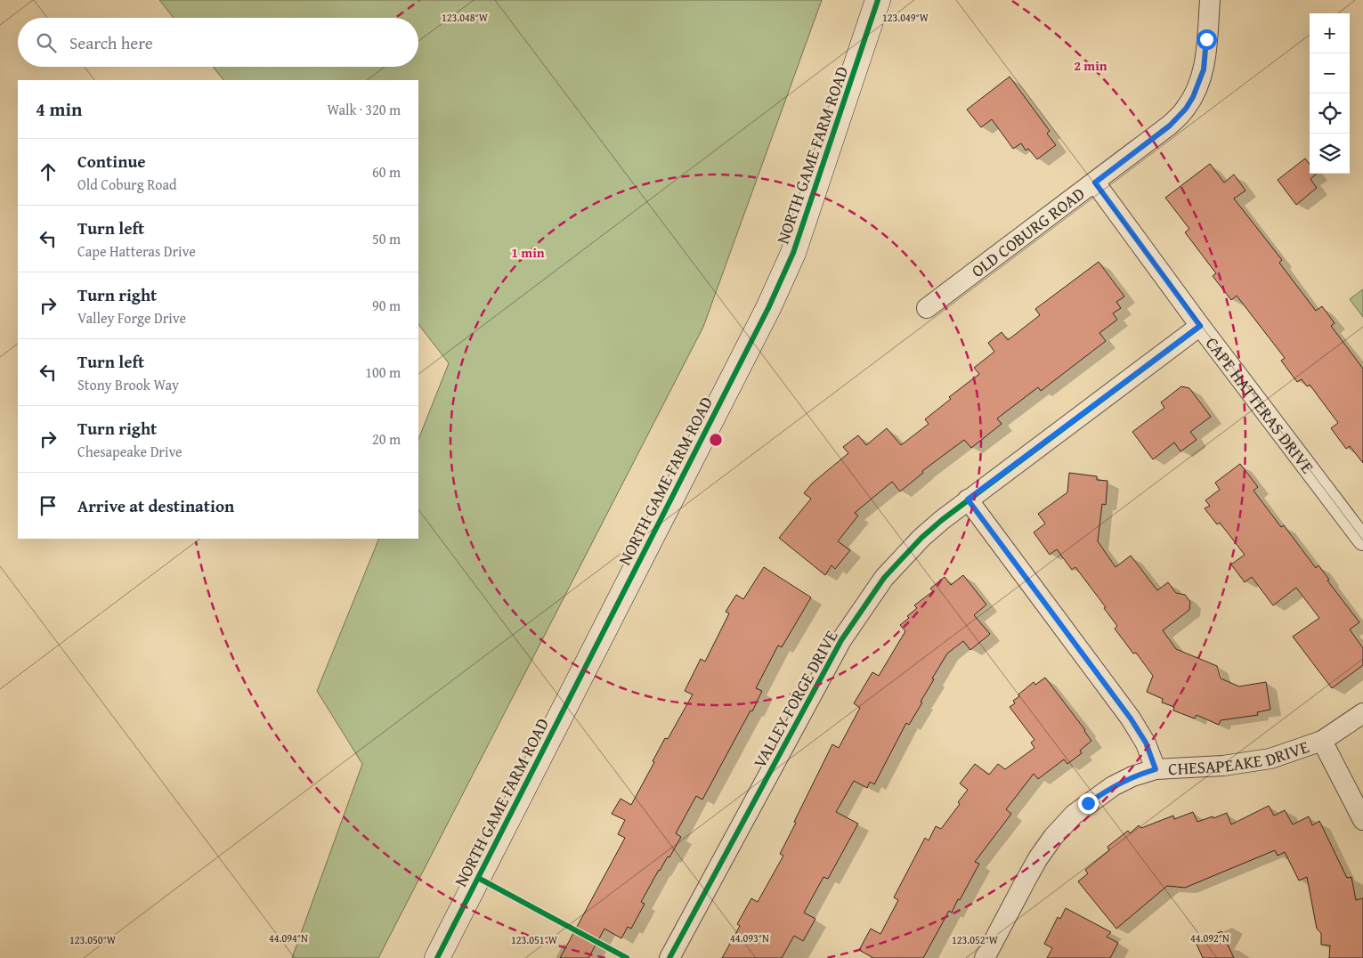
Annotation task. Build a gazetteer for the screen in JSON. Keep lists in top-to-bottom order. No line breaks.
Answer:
{"streets":{"main road":["NORTH GAME FARM ROAD"],"street":["OLD COBURG ROAD","CAPE HATTERAS DRIVE","VALLEY FORGE DRIVE","CHESAPEAKE DRIVE"]},"crossings":[["OLD COBURG ROAD","CAPE HATTERAS DRIVE"],["CAPE HATTERAS DRIVE","VALLEY FORGE DRIVE"]],"page":{"map_buttons":["+","−"],"search":"Search here","heading":["4 min","Walk · 320 m"],"list":[["Continue","Old Coburg Road","60 m"],["Turn left","Cape Hatteras Drive","50 m"],["Turn right","Valley Forge Drive","90 m"],["Turn left","Stony Brook Way","100 m"],["Turn right","Chesapeake Drive","20 m"],"Arrive at destination"]},"coordinates":["123.048°W","123.049°W","44.094°N","44.093°N","44.092°N","123.050°W","123.051°W","123.052°W"],"rings":["2 min","1 min"]}
